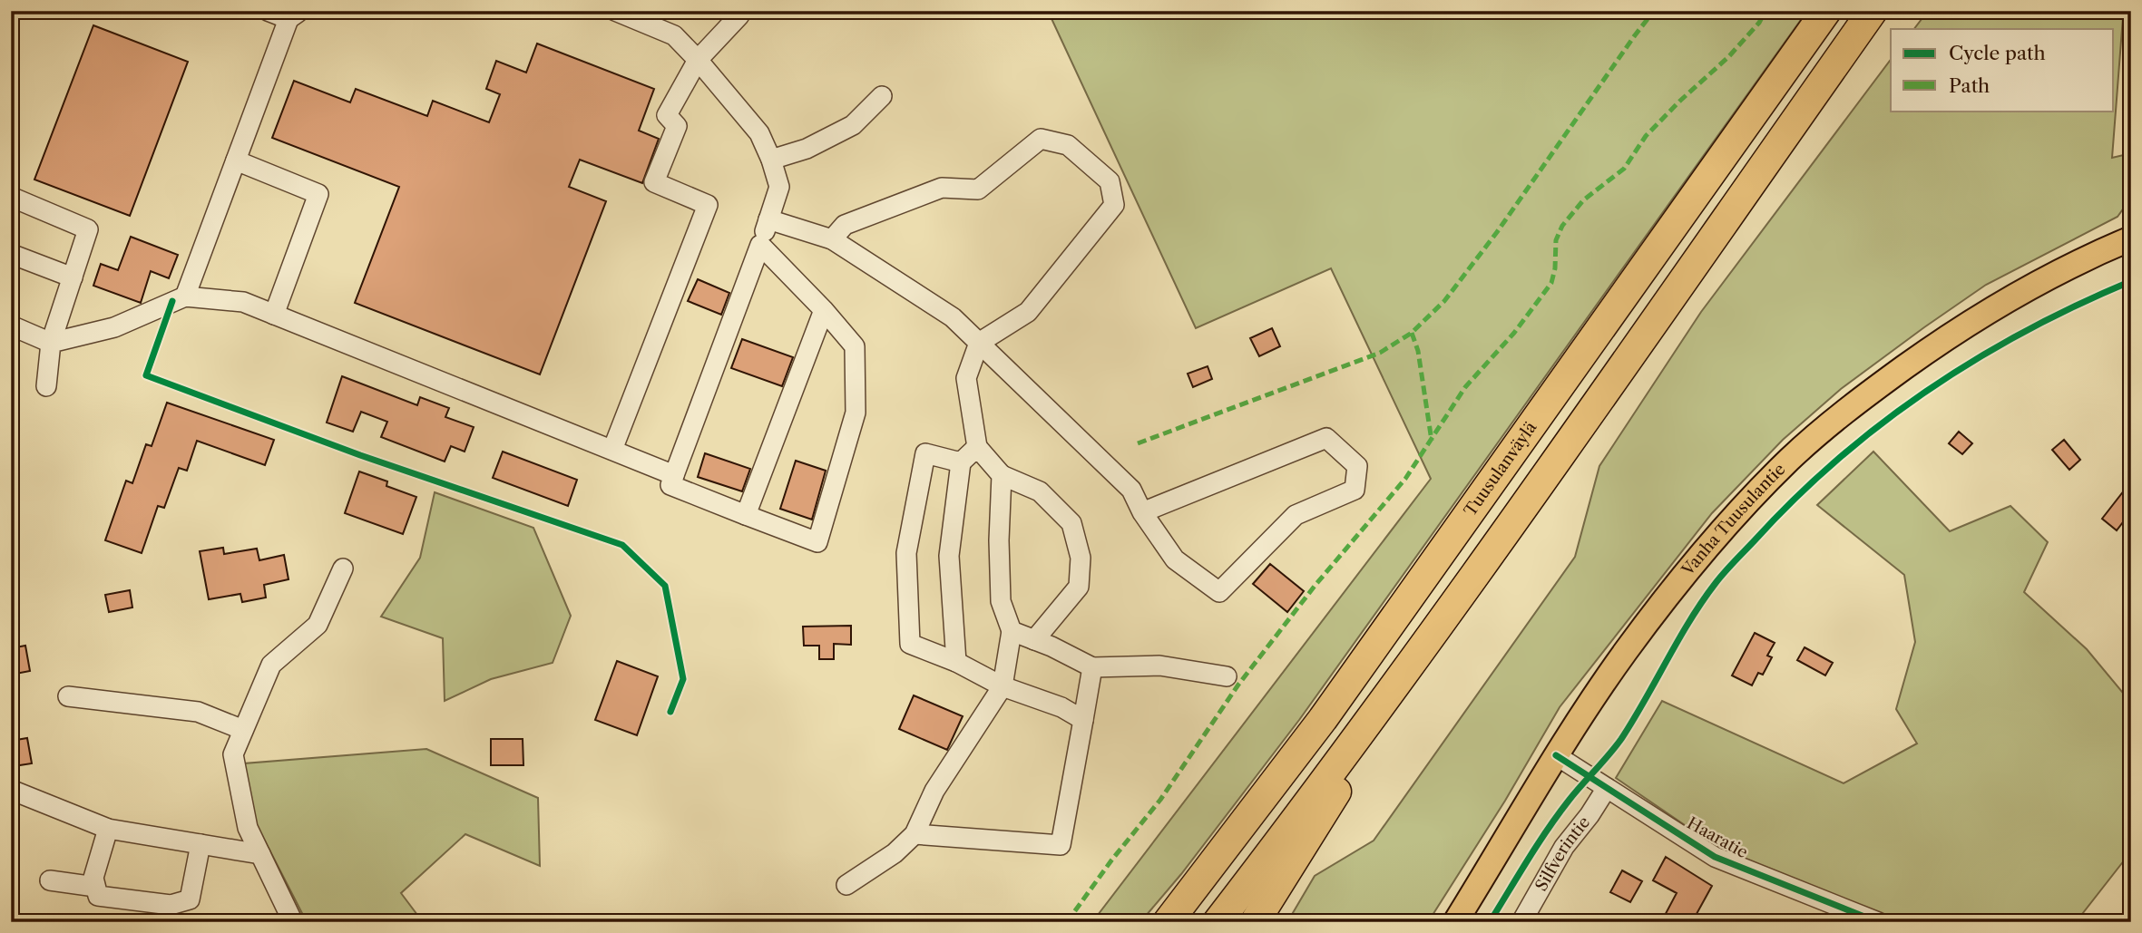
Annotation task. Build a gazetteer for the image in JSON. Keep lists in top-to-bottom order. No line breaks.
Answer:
{"streets":{"highway":["Tuusulanväylä"],"main road":["Vanha Tuusulantie"],"street":["Haaratie","Silfverintie"]},"crossings":[["Vanha Tuusulantie","Haaratie"],["Haaratie","Silfverintie"]],"legend":["Cycle path","Path"]}
